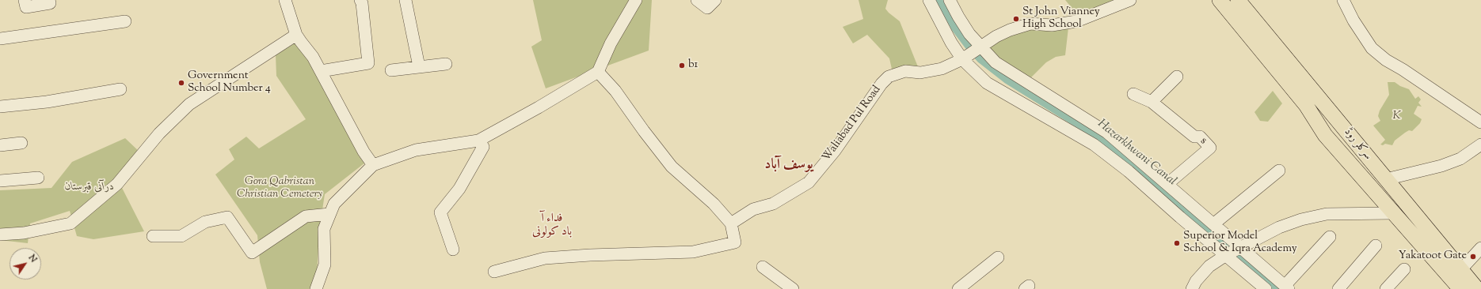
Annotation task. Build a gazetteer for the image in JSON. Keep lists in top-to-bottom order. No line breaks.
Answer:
{"streets":{"main road":["سرکلر روڈ"],"street":["Waliabad Pul Road","s"]},"districts":["یوسف آباد","فداء آ باد کولونی"],"water":["Hazarkhwani Canal"],"parks":["K","Gora Qabristan Christian Cemetery","درآنی قبرستان"],"places":["St John Vianney High School","b1","Government School Number 4","Superior Model School & Iqra Academy","Yakatoot Gate"],"north":"top right"}
